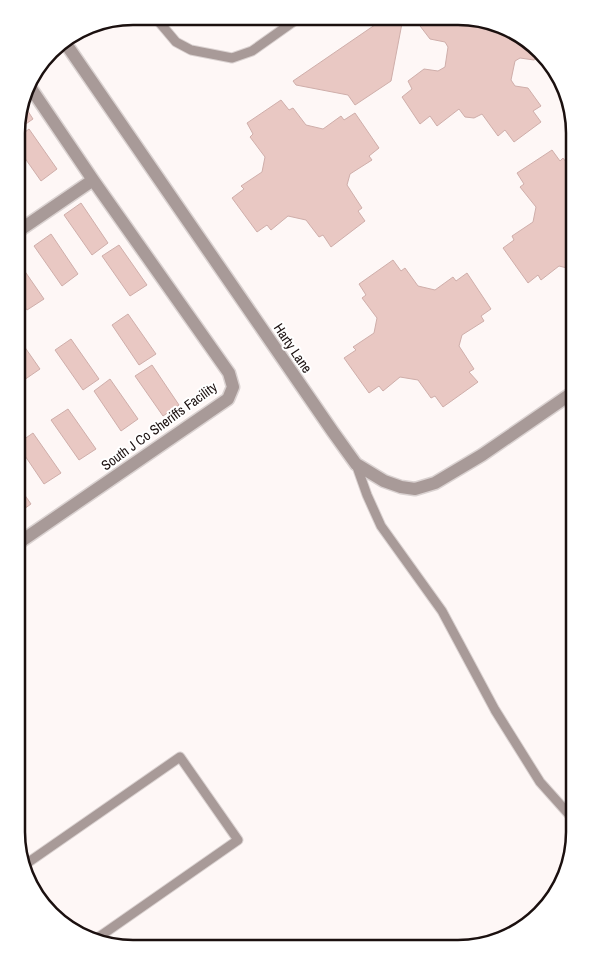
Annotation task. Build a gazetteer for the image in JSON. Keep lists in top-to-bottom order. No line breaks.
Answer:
{"streets":{"street":["Harty Lane","South J Co Sheriffs Facility"]}}
